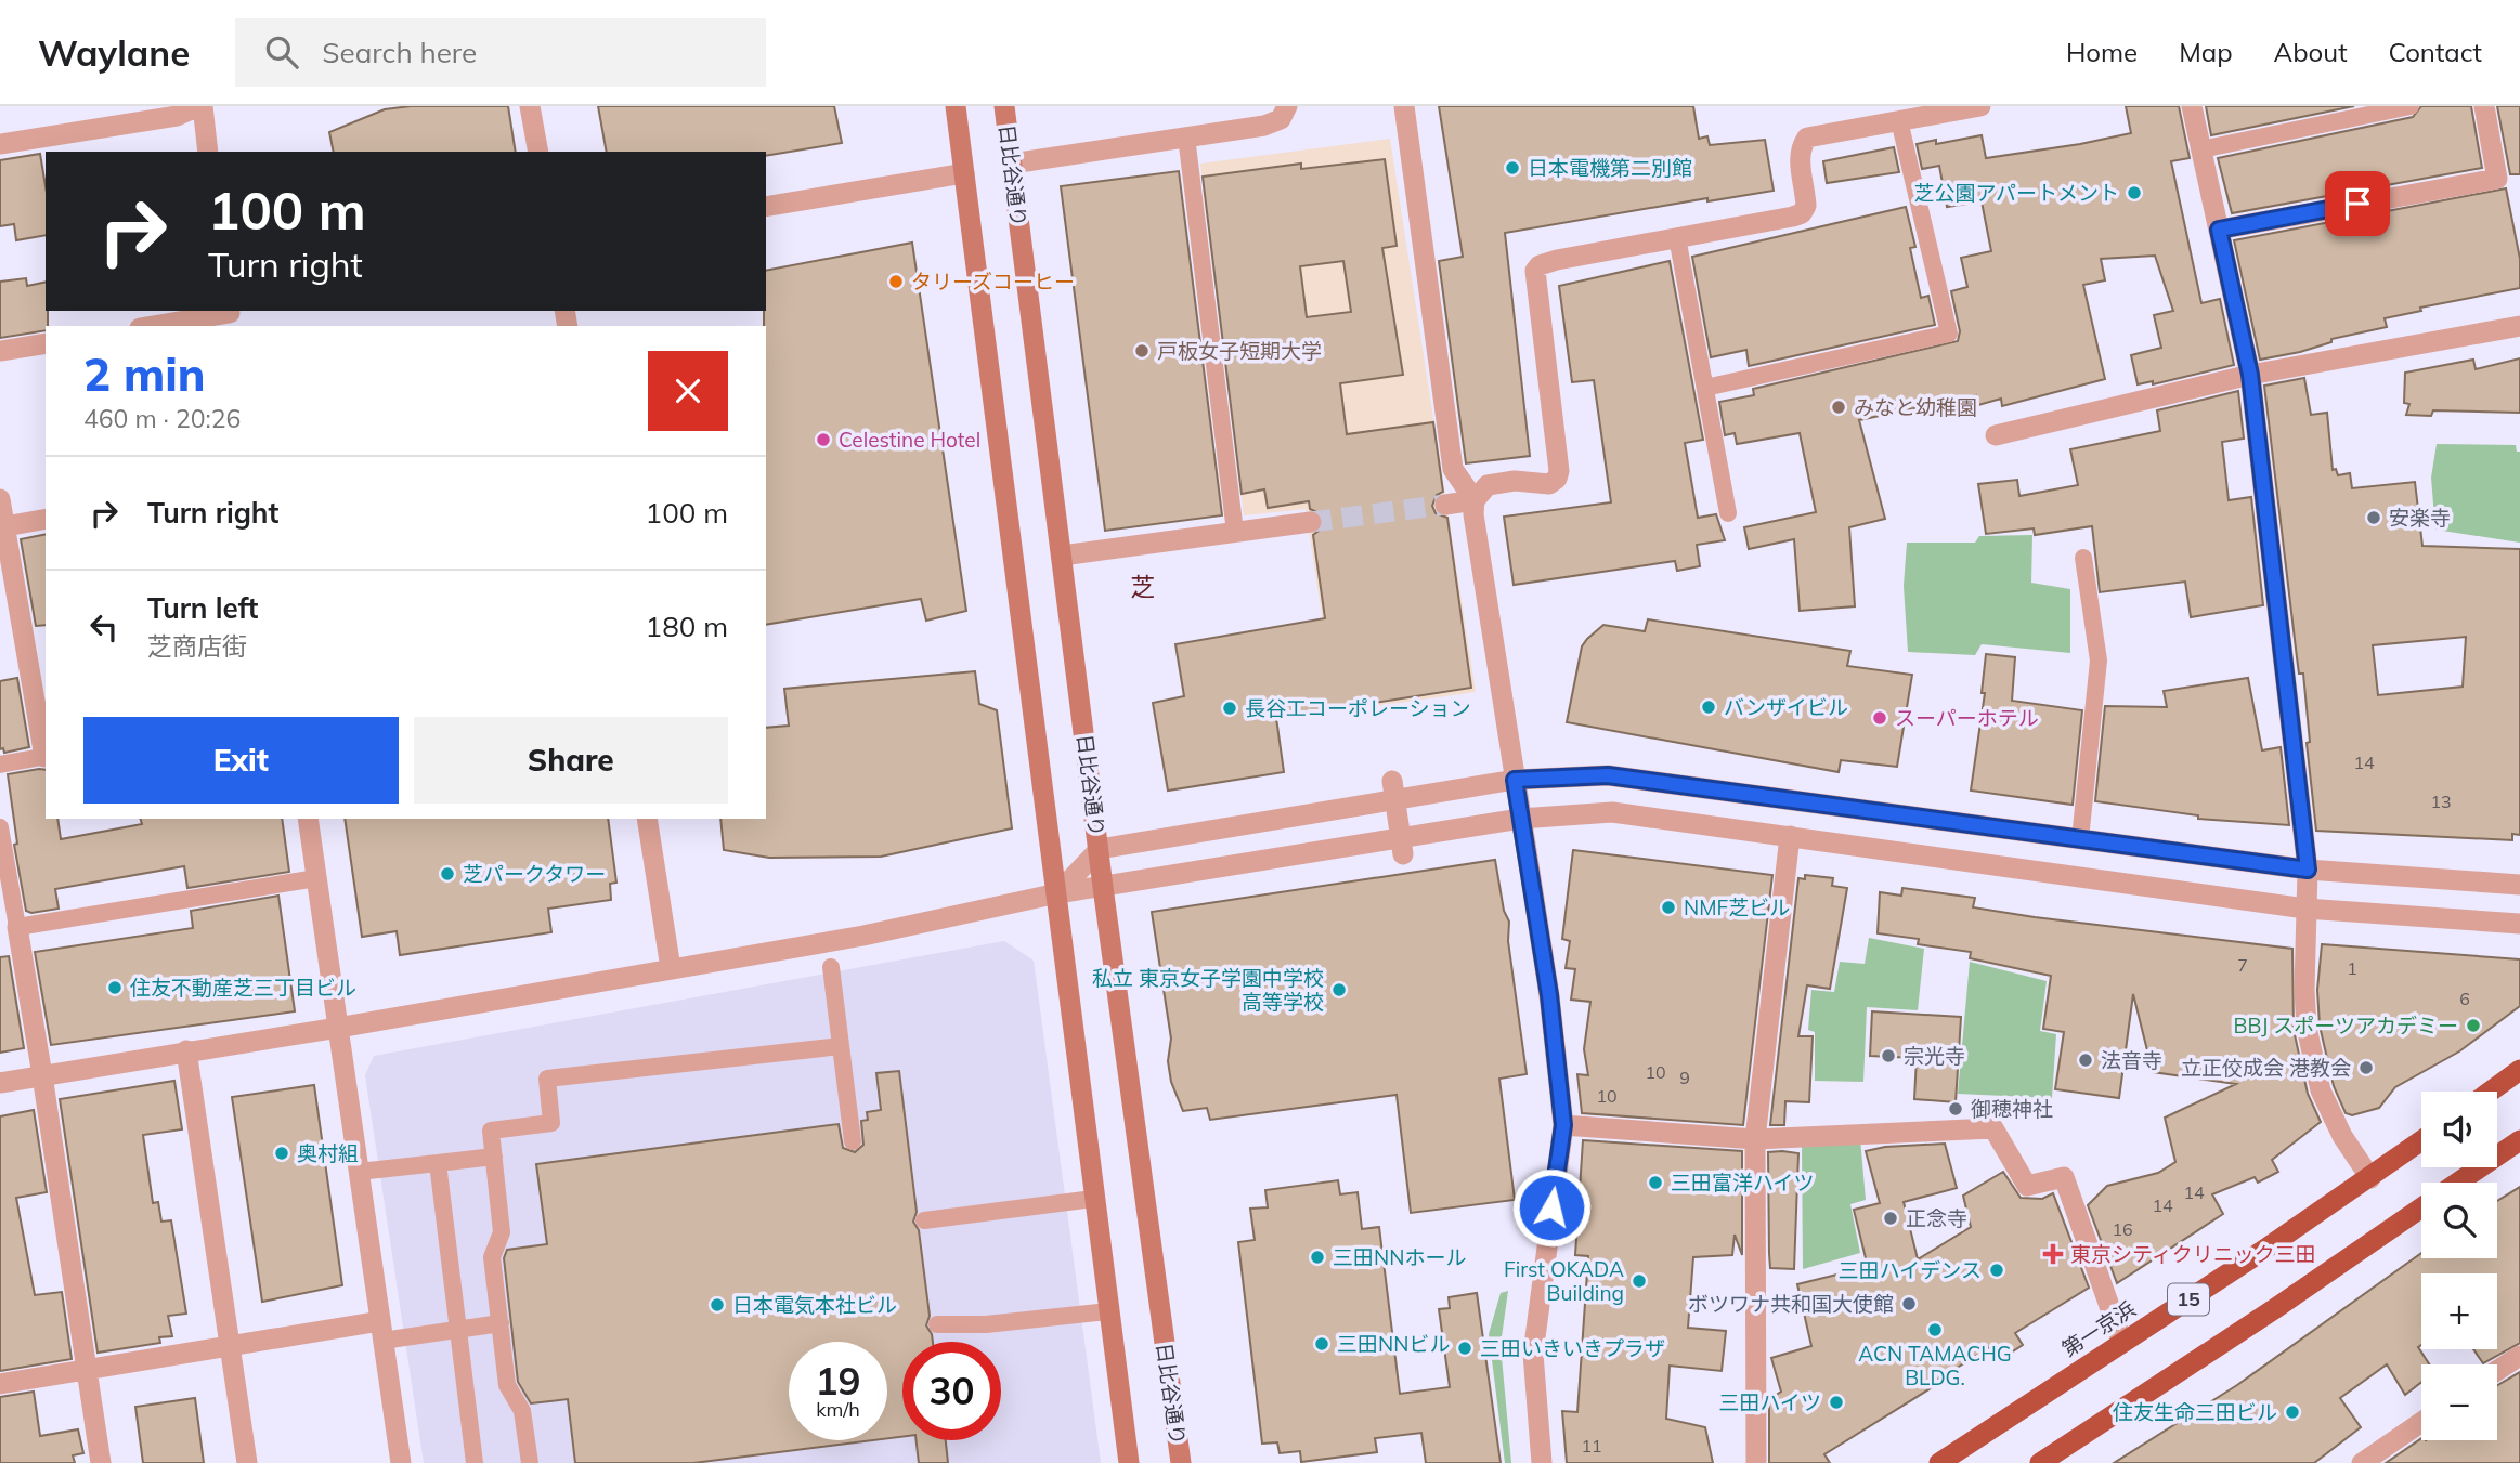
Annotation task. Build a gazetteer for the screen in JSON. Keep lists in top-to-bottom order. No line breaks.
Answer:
{"streets":{"highway":["15","第一京浜"],"main road":["日比谷通り"]},"districts":["芝"],"places":{"other":["日本電機第二別館","芝公園アパートメント","タリーズコーヒー","戸板女子短期大学","みなと幼稚園","Celestine Hotel","安楽寺","バンザイビル","長谷工コーポレーション","スーパーホテル","芝パークタワー","NMF芝ビル","住友不動産芝三丁目ビル","私立 東京女子学園中学校 高等学校","BBJ スポーツアカデミー","宗光寺","法音寺","立正佼成会 港教会","御穂神社","奥村組","三田富洋ハイツ","正念寺","三田NNホール","三田ハイデンス","First OKADA Building","ボツワナ共和国大使館","日本電気本社ビル","ACN TAMACHG BLDG.","三田NNビル","三田いきいきプラザ","三田ハイツ","住友生命三田ビル"],"health":["東京シティクリニック三田"]},"house_numbers":["14","13","7","1","6","10","9","10","14","14","16","11"],"page":{"header":"Waylane","search":"Search here","nav":["Home","Map","About","Contact"],"turn":["100 m","Turn right"],"heading":["2 min","460 m · 20:26"],"list":[{"name":"Turn right","value":"100 m"},{"name":"Turn left","note":"芝商店街","value":"180 m"}],"buttons":["Exit","Share"],"map_buttons":["+","−"],"speed":"19 km/h","limit":"30"}}
